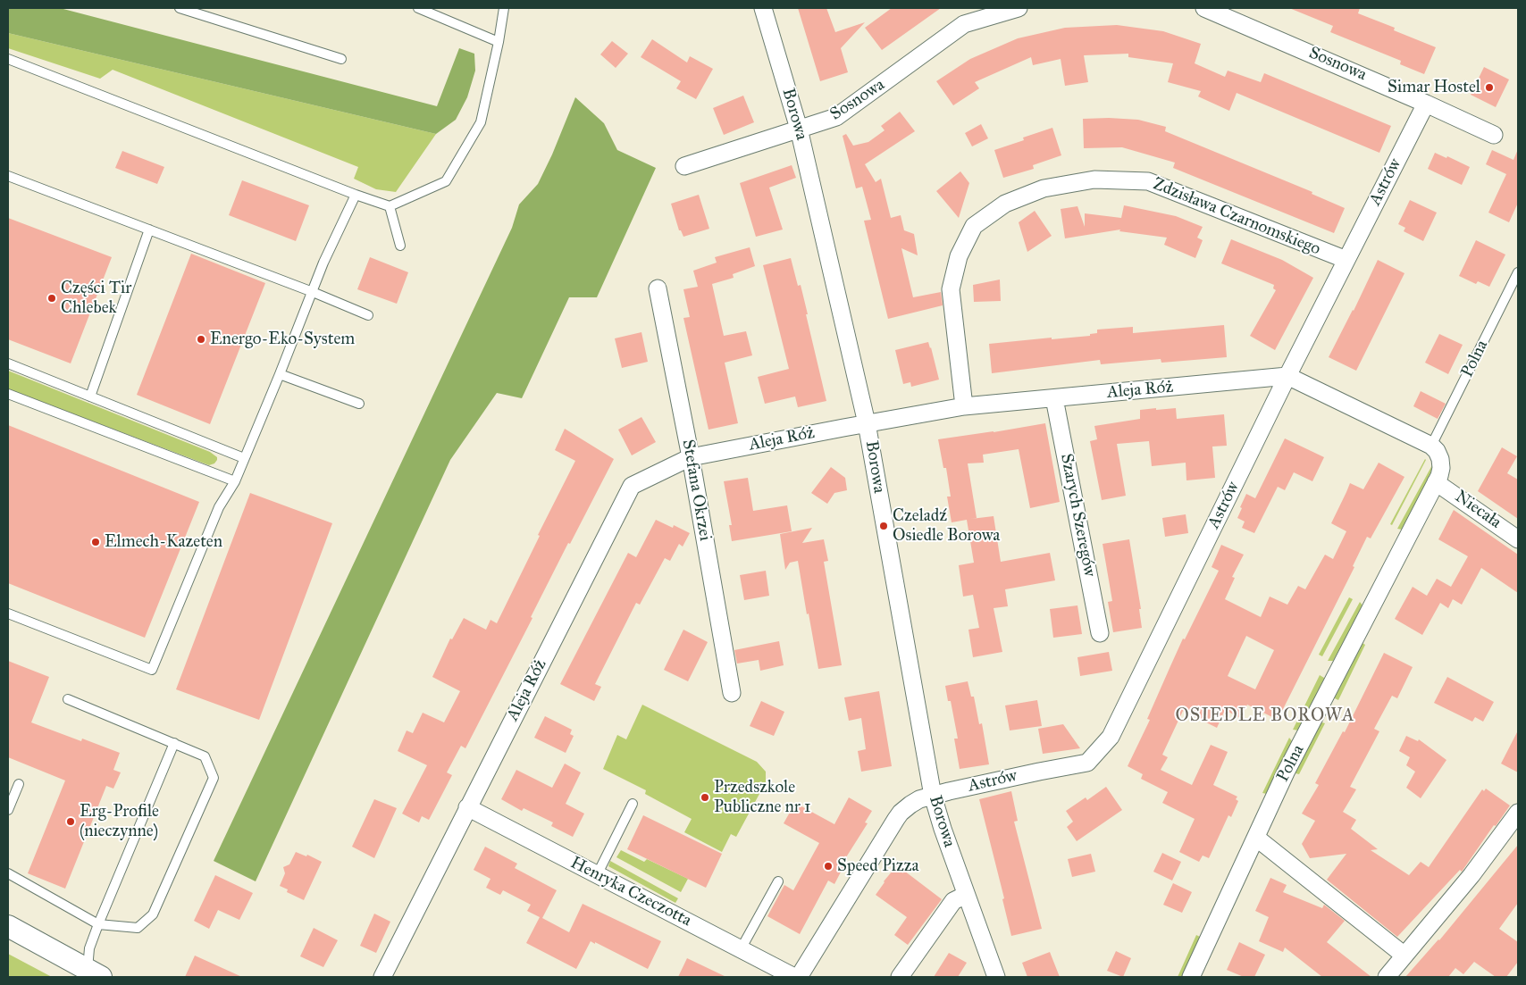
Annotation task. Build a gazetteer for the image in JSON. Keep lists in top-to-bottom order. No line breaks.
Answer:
{"streets":{"street":["Sosnowa","Borowa","Astrów","Zdzisława Czarnomskiego","Polna","Aleja Róż","Stefana Okrzei","Niecała","Szarych Szeregów","Henryka Czeczotta"]},"crossings":[["Sosnowa","Borowa"],["Sosnowa","Astrów"],["Borowa","Astrów"],["Borowa","Aleja Róż"],["Astrów","Zdzisława Czarnomskiego"],["Astrów","Aleja Róż"],["Zdzisława Czarnomskiego","Aleja Róż"],["Polna","Niecała"],["Aleja Róż","Stefana Okrzei"],["Aleja Róż","Szarych Szeregów"],["Aleja Róż","Henryka Czeczotta"]],"districts":["OSIEDLE BOROWA"],"places":["Simar Hostel","Części Tir Chlebek","Energo-Eko-System","Czeladź Osiedle Borowa","Elmech-Kazeten","Przedszkole Publiczne nr 1","Erg-Profile (nieczynne)","Speed Pizza"]}
